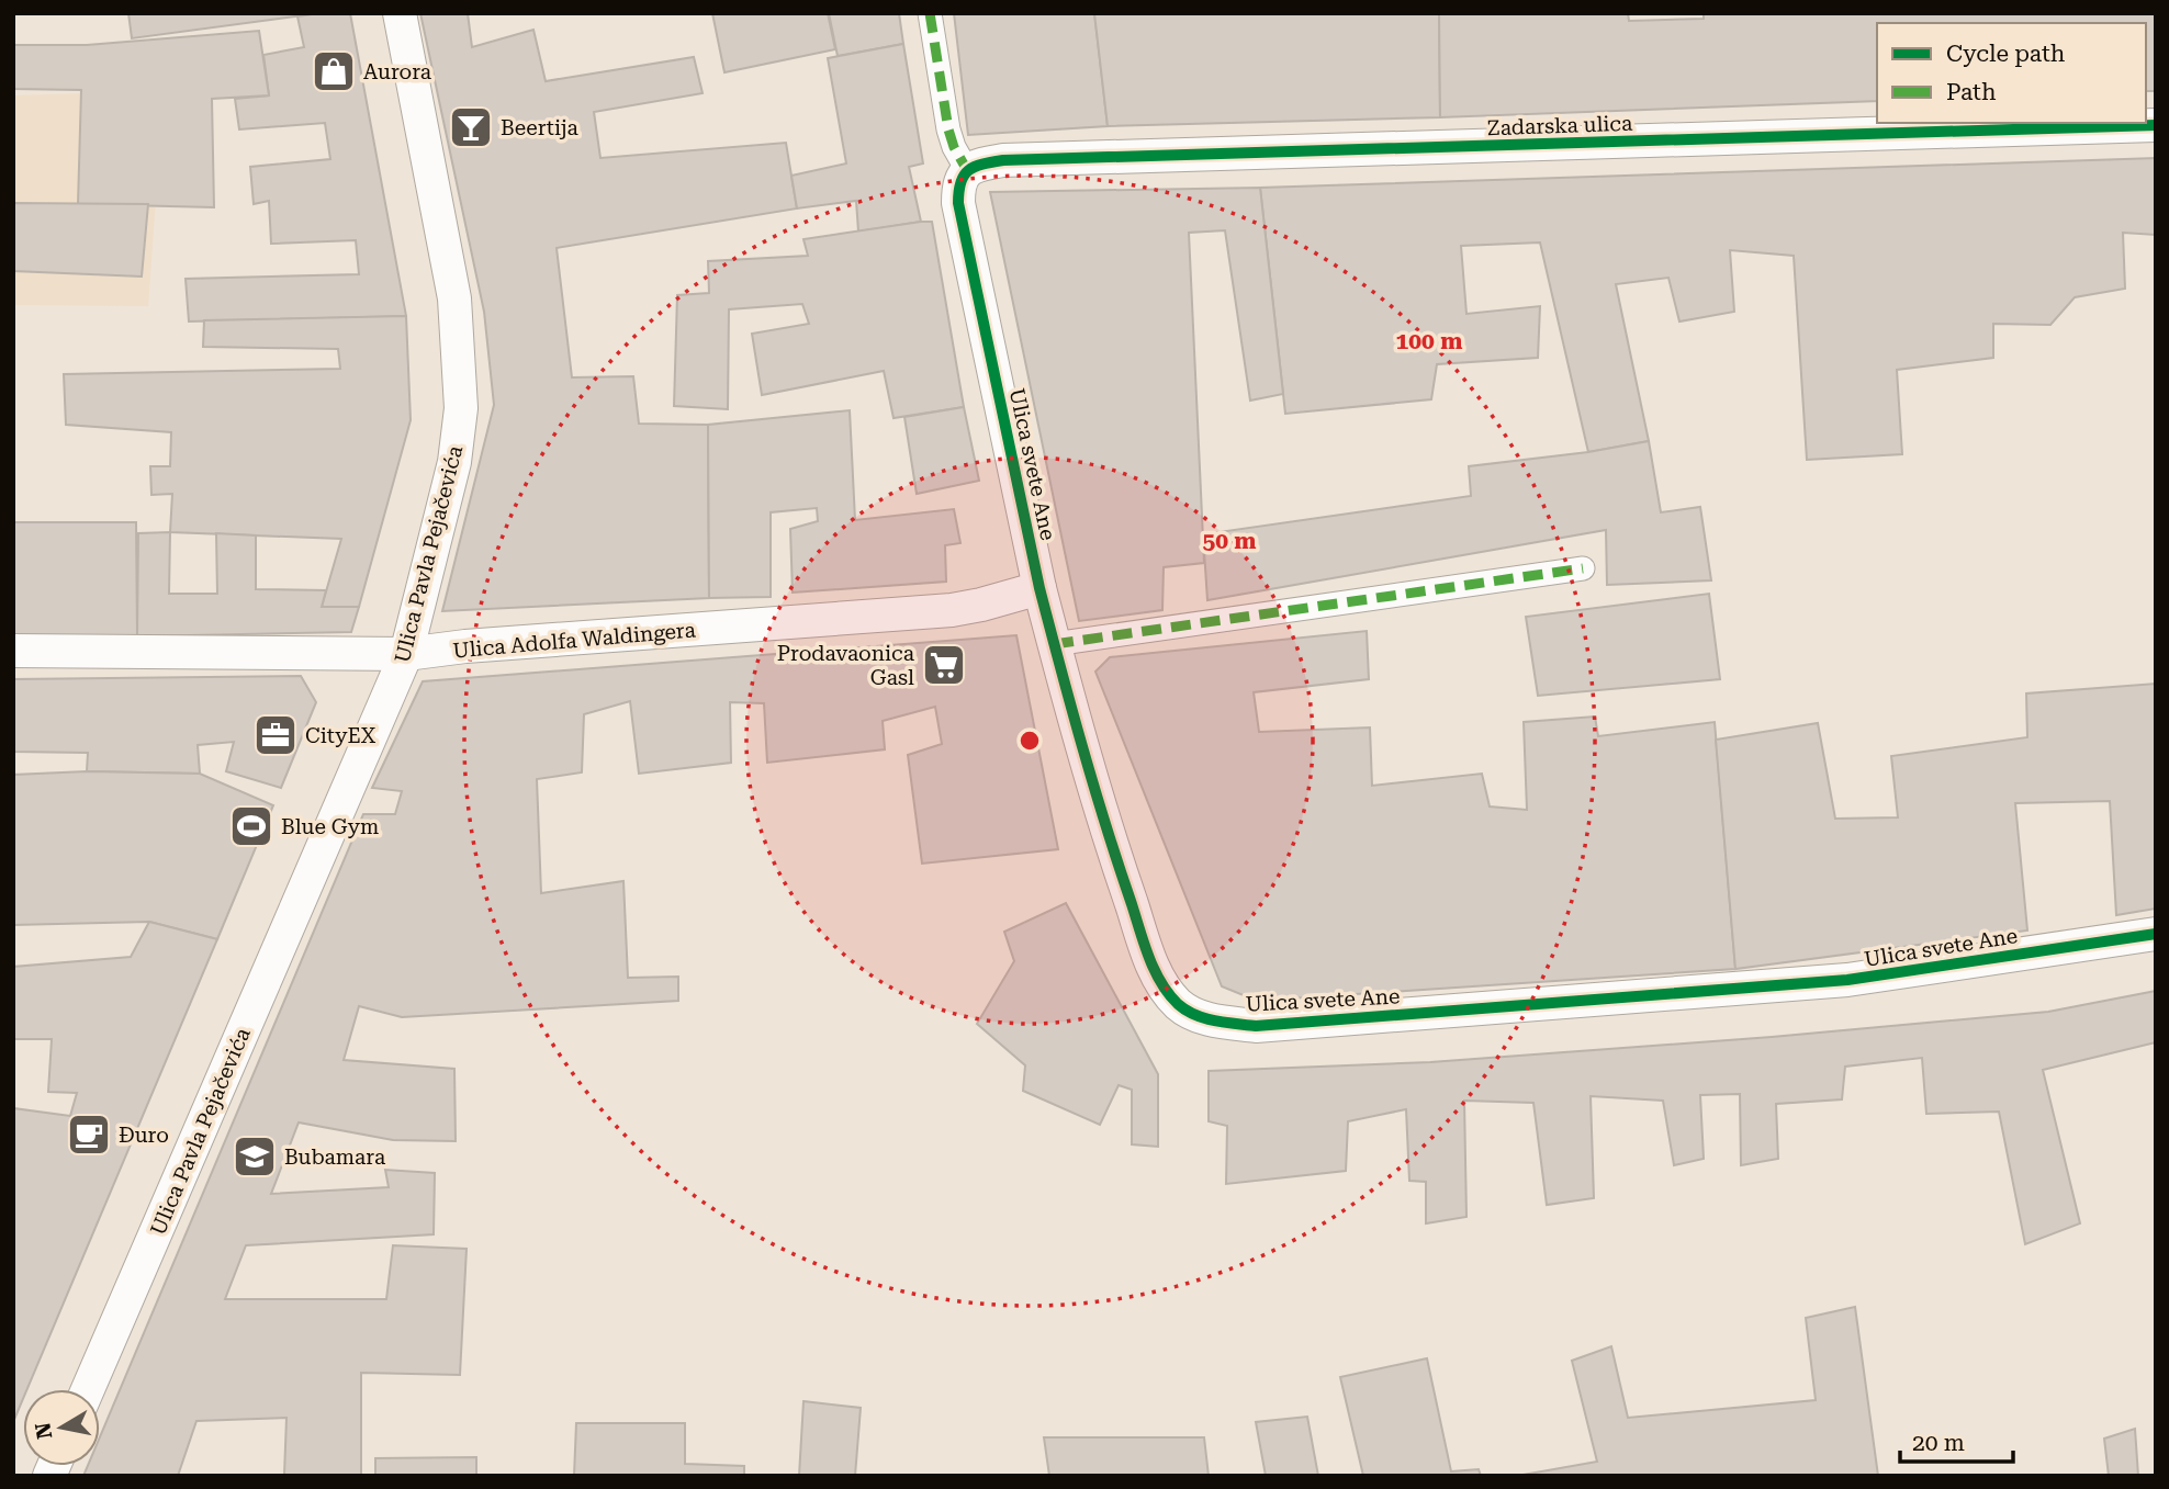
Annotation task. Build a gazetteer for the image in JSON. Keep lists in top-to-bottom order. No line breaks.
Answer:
{"streets":{"street":["Zadarska ulica","Ulica svete Ane","Ulica Pavla Pejačevića","Ulica Adolfa Waldingera"]},"crossings":[["Zadarska ulica","Ulica svete Ane"],["Ulica svete Ane","Ulica Adolfa Waldingera"],["Ulica Pavla Pejačevića","Ulica Adolfa Waldingera"]],"places":{"shop":["Aurora"],"bar":["Beertija"],"supermarket":["Prodavaonica Gasl"],"office":["CityEX"],"sports":["Blue Gym"],"cafe":["Đuro"],"school or university":["Bubamara"]},"legend":["Cycle path","Path"],"scale_bar":"20 m","north":"left","rings":["100 m","50 m"]}
